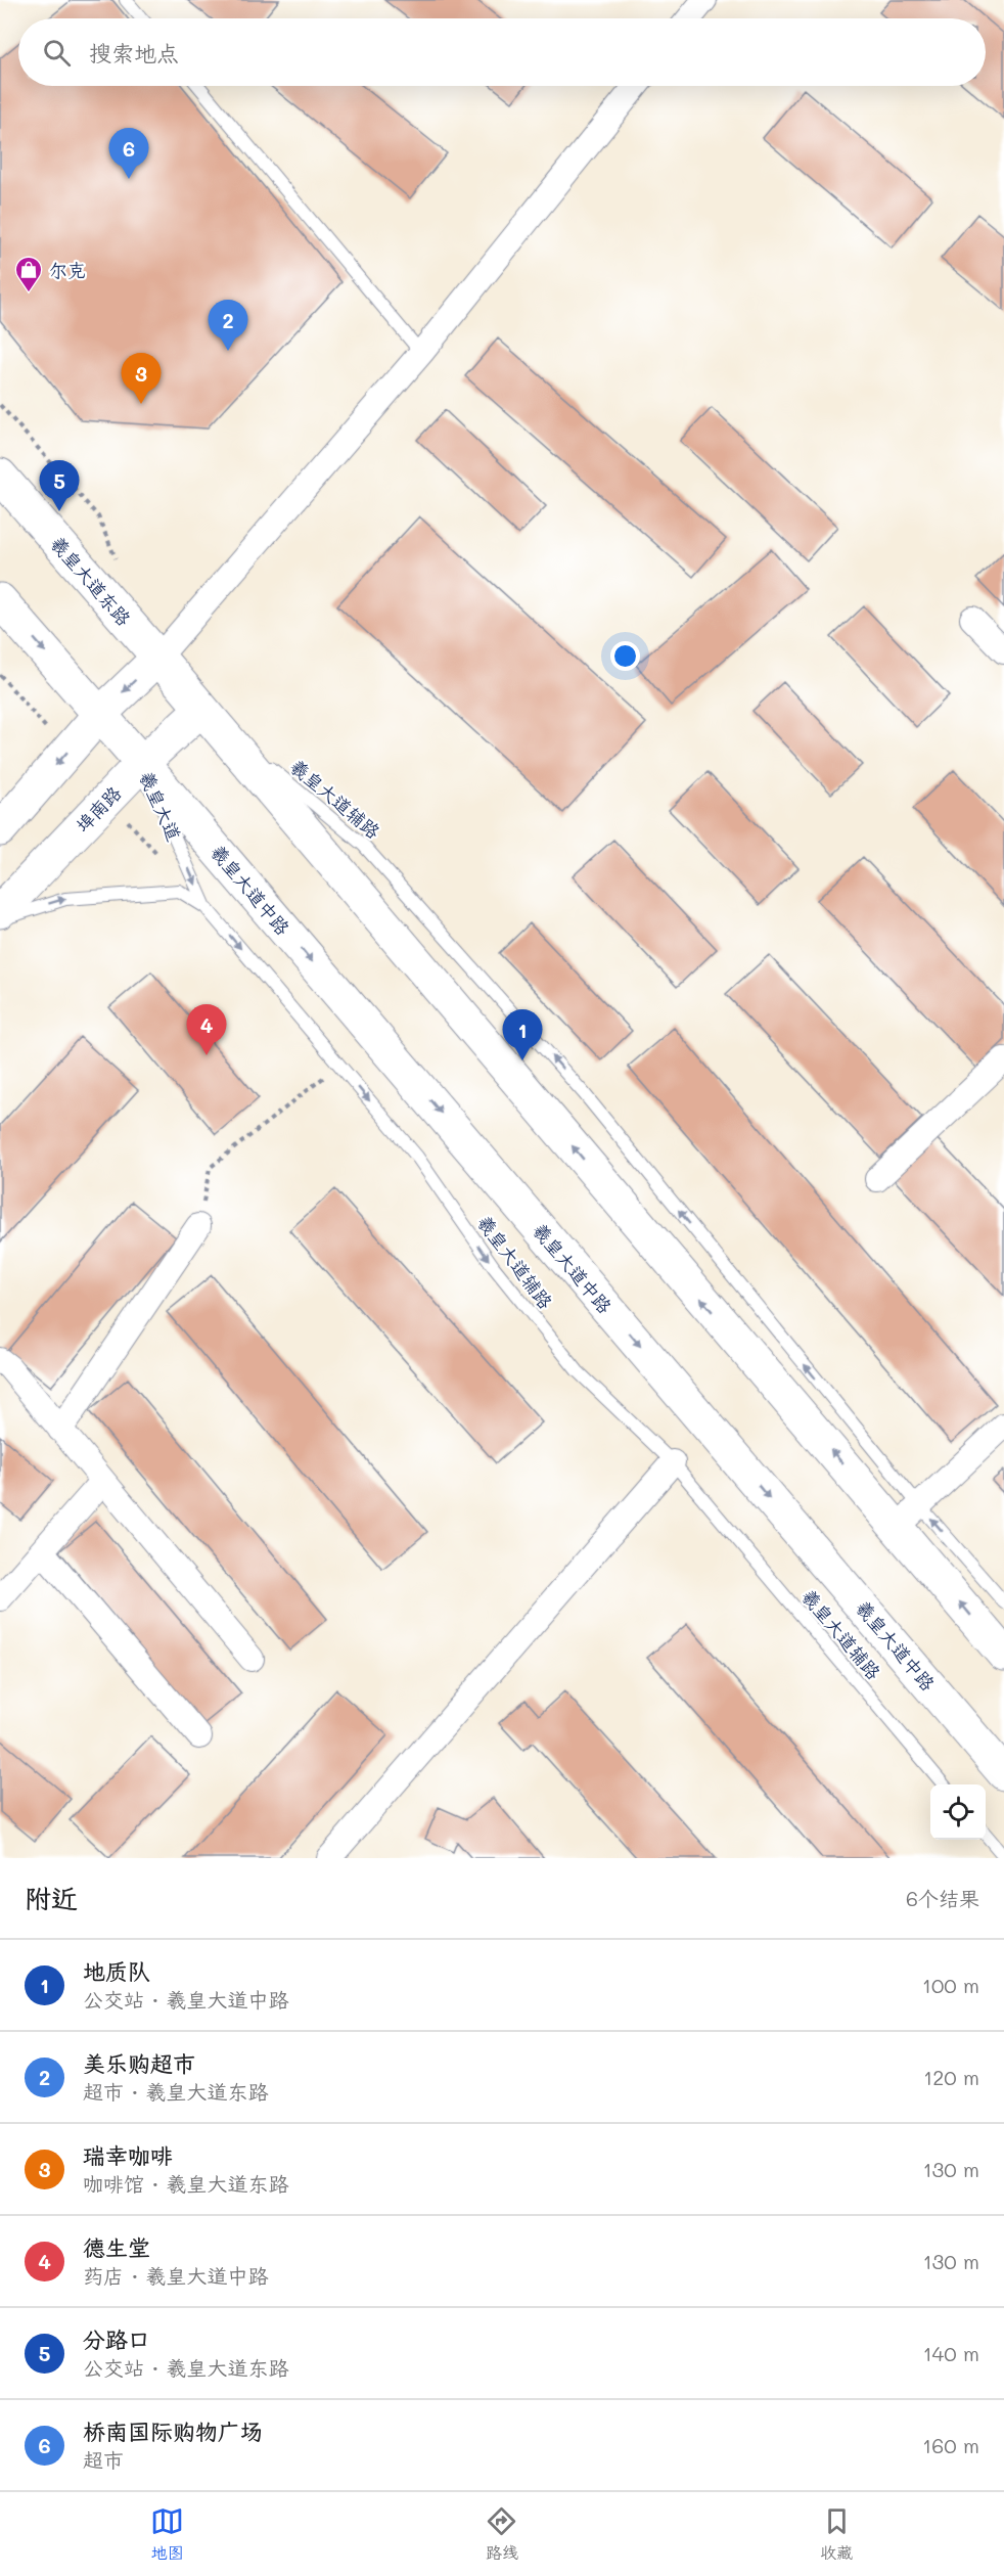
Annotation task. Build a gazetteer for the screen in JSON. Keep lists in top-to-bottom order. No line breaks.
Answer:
{"streets":{"main road":["羲皇大道东路","羲皇大道","埠南路","羲皇大道中路"],"lane":["羲皇大道辅路"]},"crossings":[["羲皇大道辅路","羲皇大道"],["羲皇大道","埠南路"],["羲皇大道","羲皇大道中路"],["埠南路","羲皇大道中路"]],"one_way":["羲皇大道辅路"],"places":{"shop":["尔克"]},"page":{"search":"搜索地点","pins":["6","2","3","5","4","1"],"heading":["附近","6个结果"],"list":[{"mark":"1","name":"地质队","note":"公交站 · 羲皇大道中路","value":"100 m"},{"mark":"2","name":"美乐购超市","note":"超市 · 羲皇大道东路","value":"120 m"},{"mark":"3","name":"瑞幸咖啡","note":"咖啡馆 · 羲皇大道东路","value":"130 m"},{"mark":"4","name":"德生堂","note":"药店 · 羲皇大道中路","value":"130 m"},{"mark":"5","name":"分路口","note":"公交站 · 羲皇大道东路","value":"140 m"},{"mark":"6","name":"桥南国际购物广场","note":"超市","value":"160 m"}],"nav":["地图","路线","收藏"]}}
